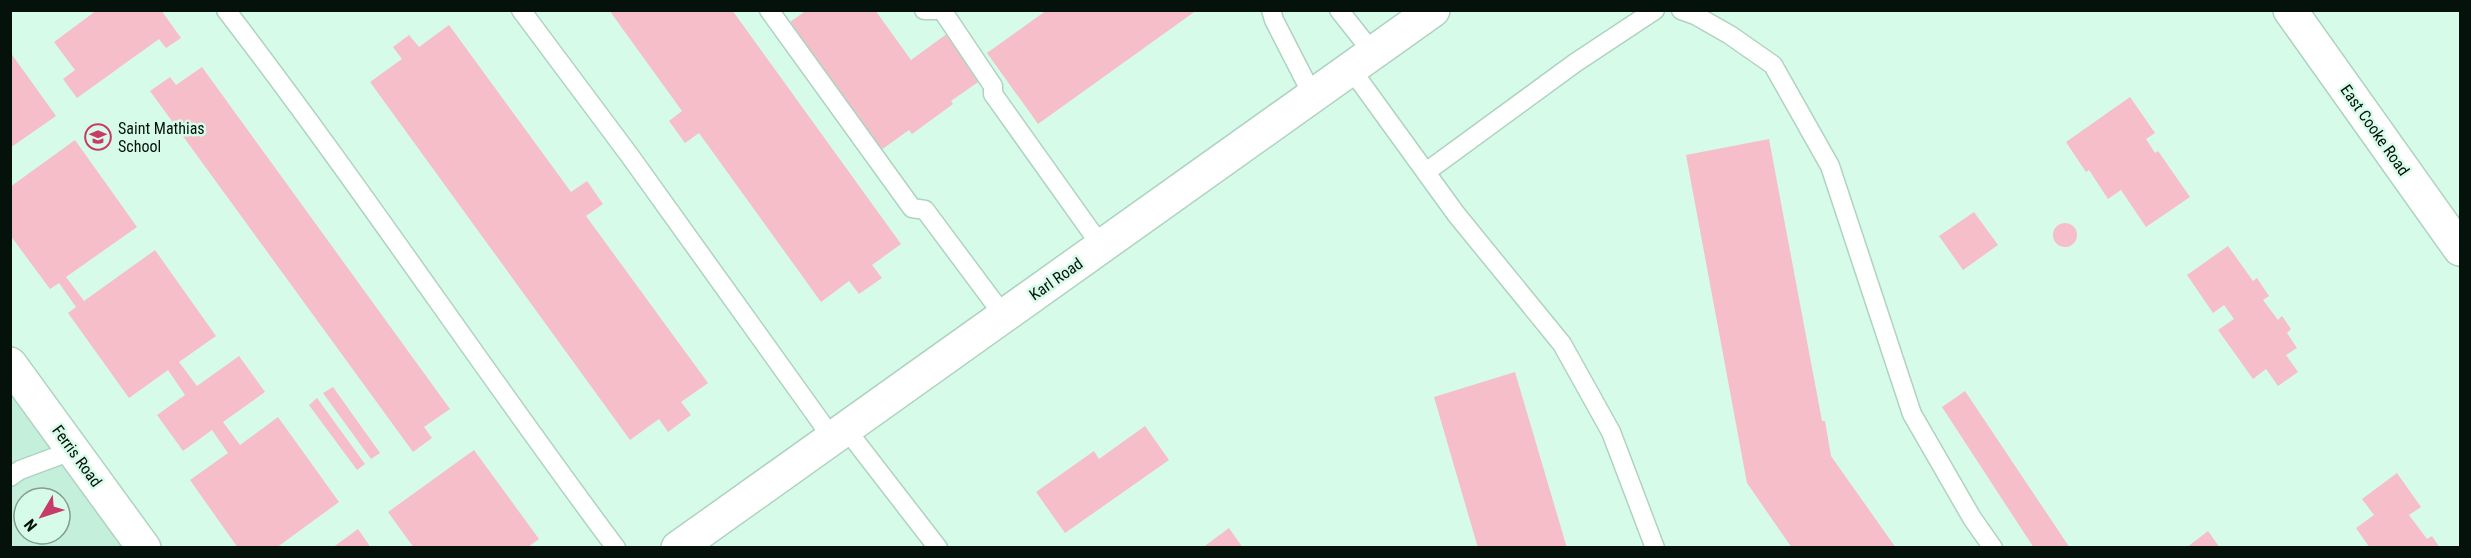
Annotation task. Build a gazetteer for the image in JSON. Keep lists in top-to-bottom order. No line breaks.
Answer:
{"streets":{"main road":["East Cooke Road","Karl Road","Ferris Road"]},"places":{"school or university":["Saint Mathias School"]},"north":"bottom left"}
